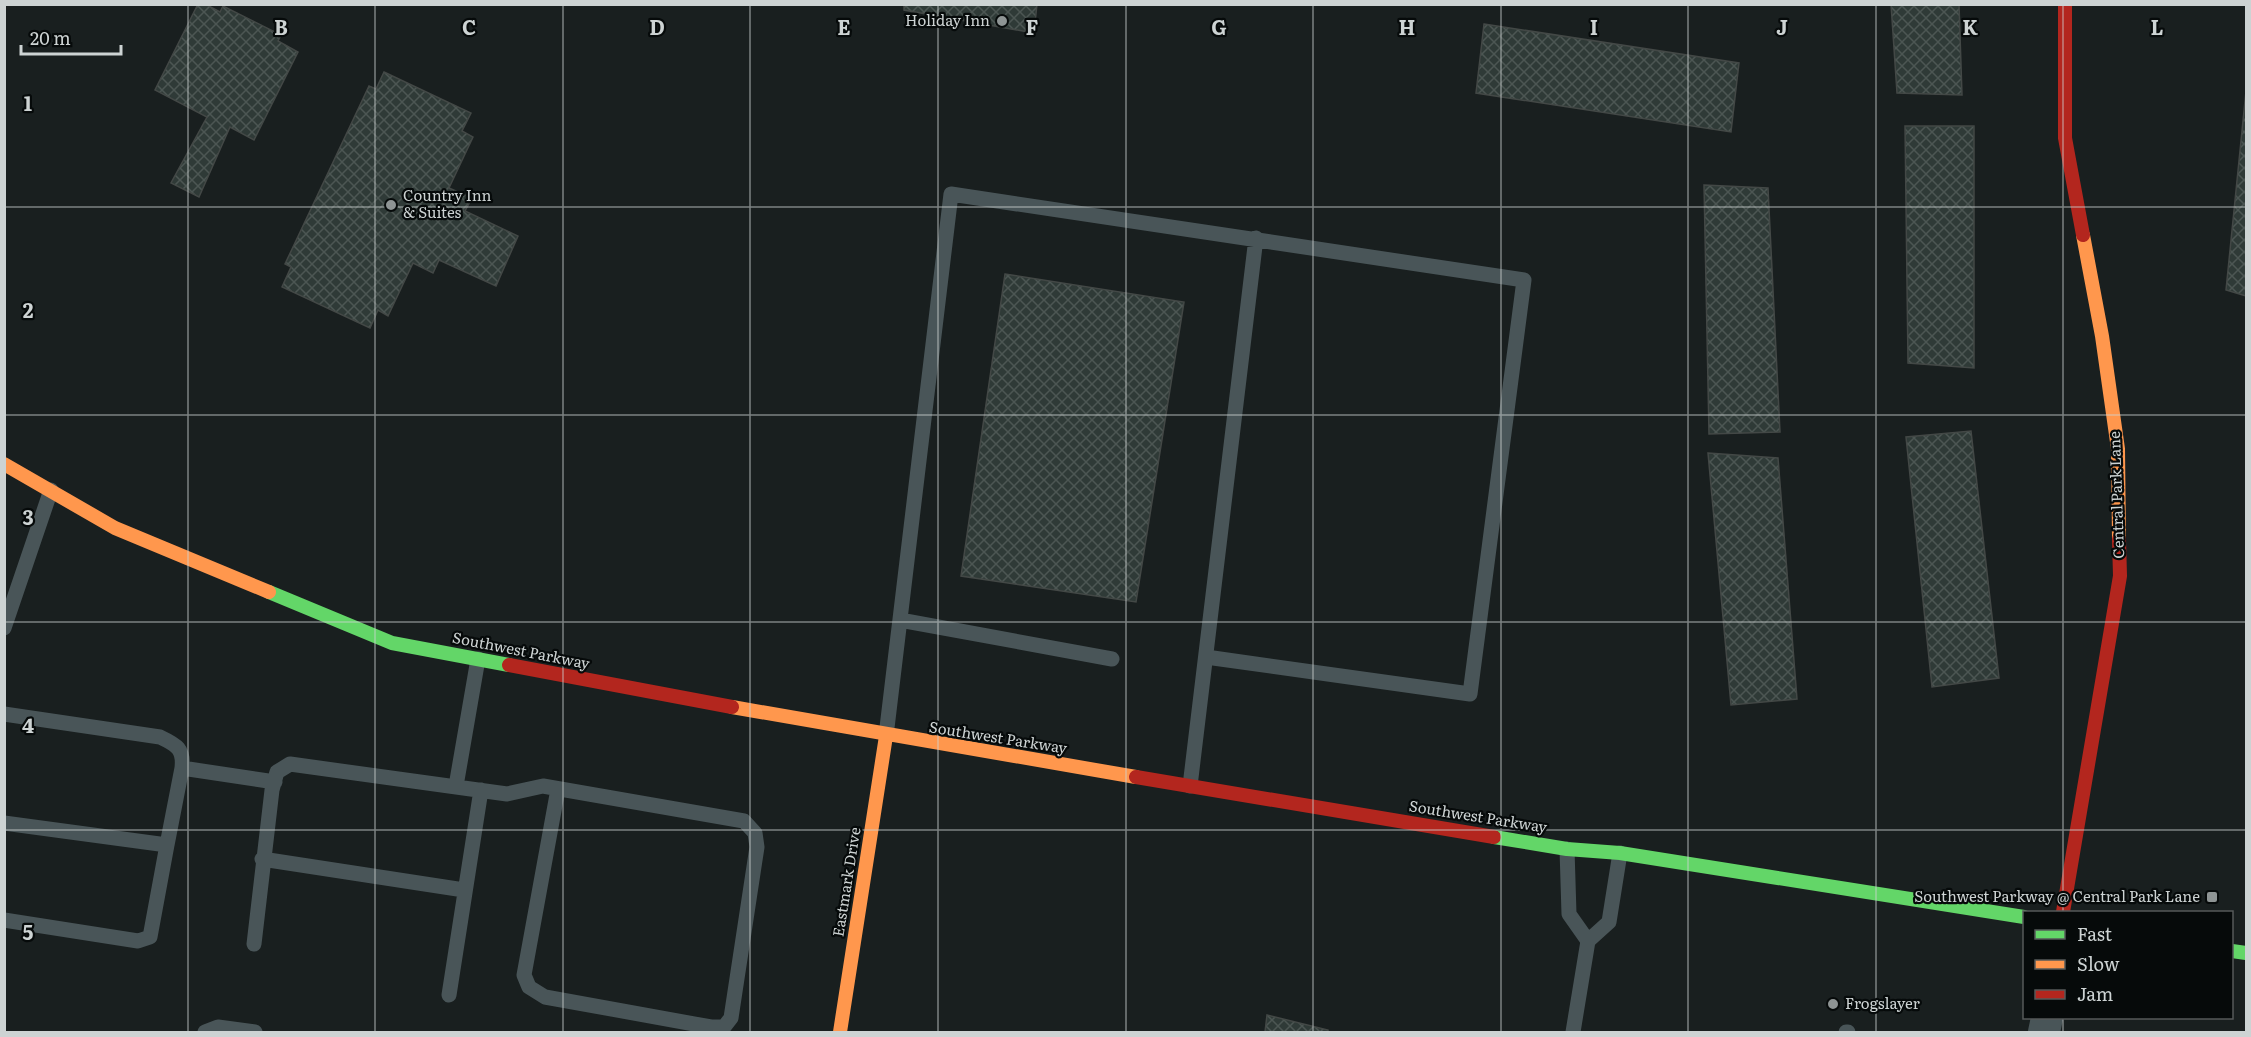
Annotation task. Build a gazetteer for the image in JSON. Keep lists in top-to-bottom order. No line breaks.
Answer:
{"streets":{"main road":["Central Park Lane","Southwest Parkway","Eastmark Drive"]},"crossings":[["Southwest Parkway","Eastmark Drive"]],"places":{"other":["Holiday Inn","Country Inn & Suites","Frogslayer"],"transit":["Southwest Parkway @ Central Park Lane"]},"legend":["Fast","Slow","Jam"],"scale_bar":"20 m","grid":{"columns":["B","C","D","E","F","G","H","I","J","K","L"],"rows":["1","2","3","4","5"]}}
